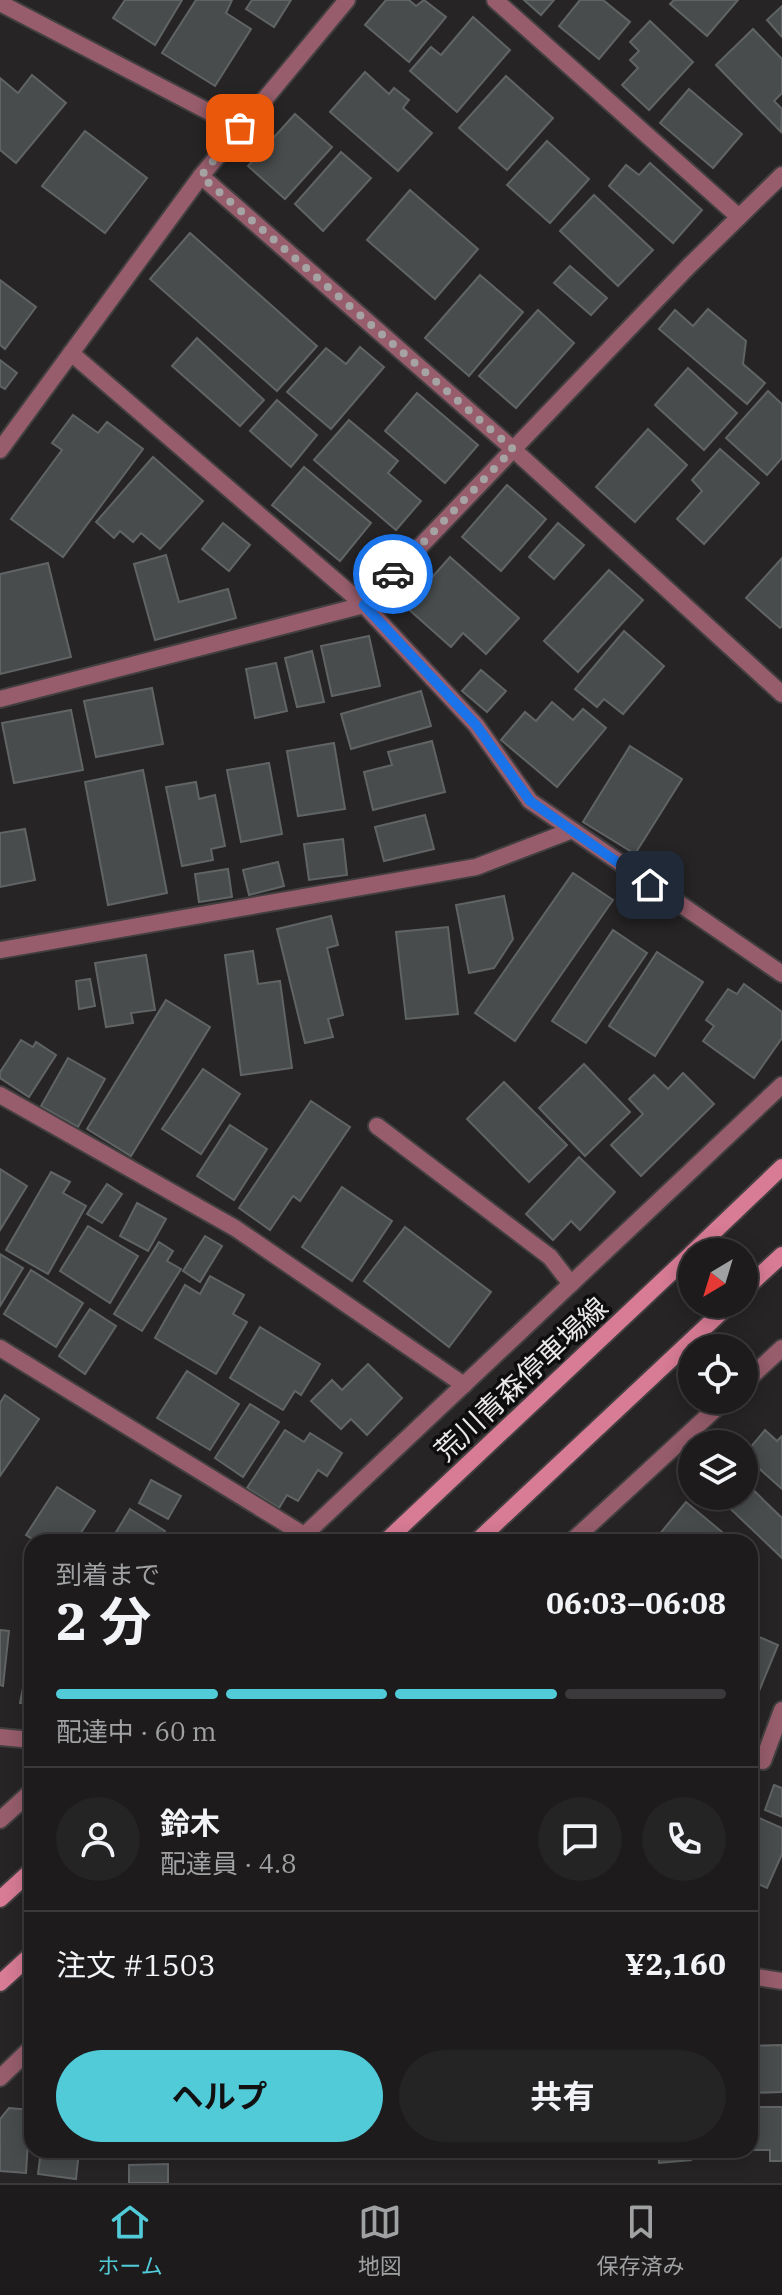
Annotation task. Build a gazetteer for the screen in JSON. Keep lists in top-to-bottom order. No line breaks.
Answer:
{"streets":{"main road":["荒川青森停車場線"]},"north":"bottom left","page":{"heading":["2 分","到着まで","06:03–06:08"],"panel":["鈴木","配達員 · 4.8","注文 #1503","¥2,160"],"bar":"配達中 · 60 m","buttons":["ヘルプ","共有"],"tabs":["ホーム","地図","保存済み"]}}
